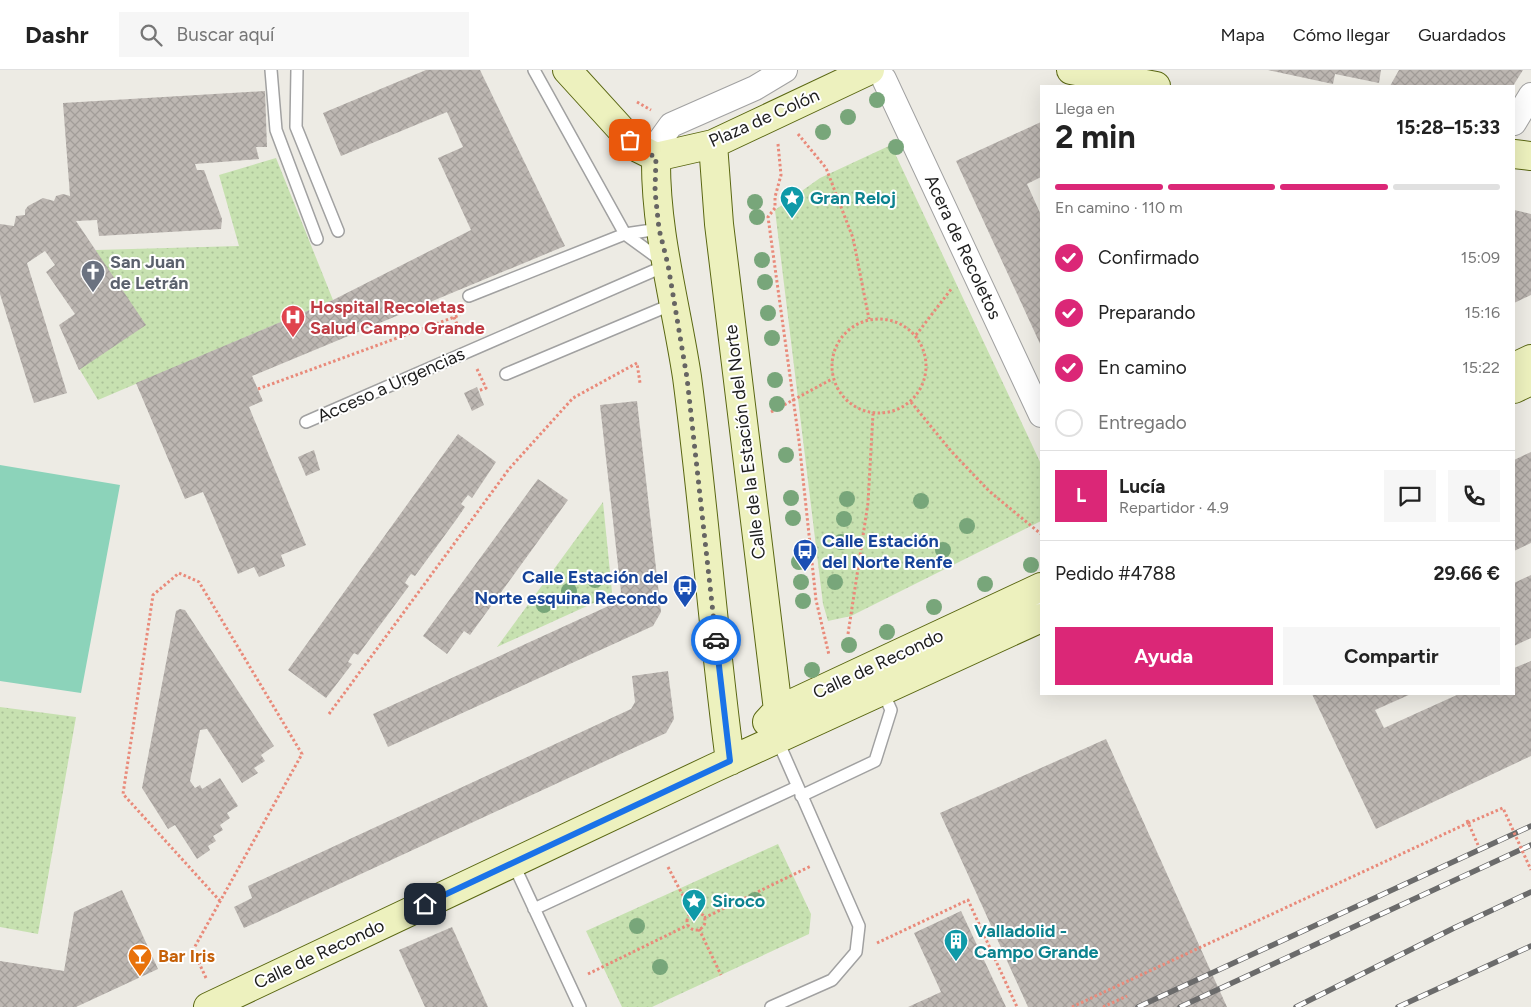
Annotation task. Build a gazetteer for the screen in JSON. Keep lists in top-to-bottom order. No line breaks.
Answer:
{"streets":{"street":["Plaza de Colón","Acera de Recoletos","Calle de la Estación del Norte","Calle de Recondo"],"lane":["Acceso a Urgencias"]},"crossings":[["Plaza de Colón","Acera de Recoletos"],["Plaza de Colón","Calle de la Estación del Norte"],["Calle de la Estación del Norte","Calle de Recondo"]],"places":{"place":["Gran Reloj","Siroco"],"church":["San Juan de Letrán"],"hospital":["Hospital Recoletas Salud Campo Grande"],"bus stop":["Calle Estación del Norte Renfe","Calle Estación del Norte esquina Recondo"],"building":["Valladolid - Campo Grande"],"bar":["Bar Iris"]},"page":{"header":"Dashr","search":"Buscar aquí","nav":["Mapa","Cómo llegar","Guardados"],"heading":["2 min","Llega en","15:28–15:33"],"panel":["Lucía","Repartidor · 4.9","Pedido #4788","29.66 €"],"bar":"En camino · 110 m","list":[["Confirmado","15:09"],["Preparando","15:16"],["En camino","15:22"],"Entregado"],"round":"L","buttons":["Ayuda","Compartir"]}}
